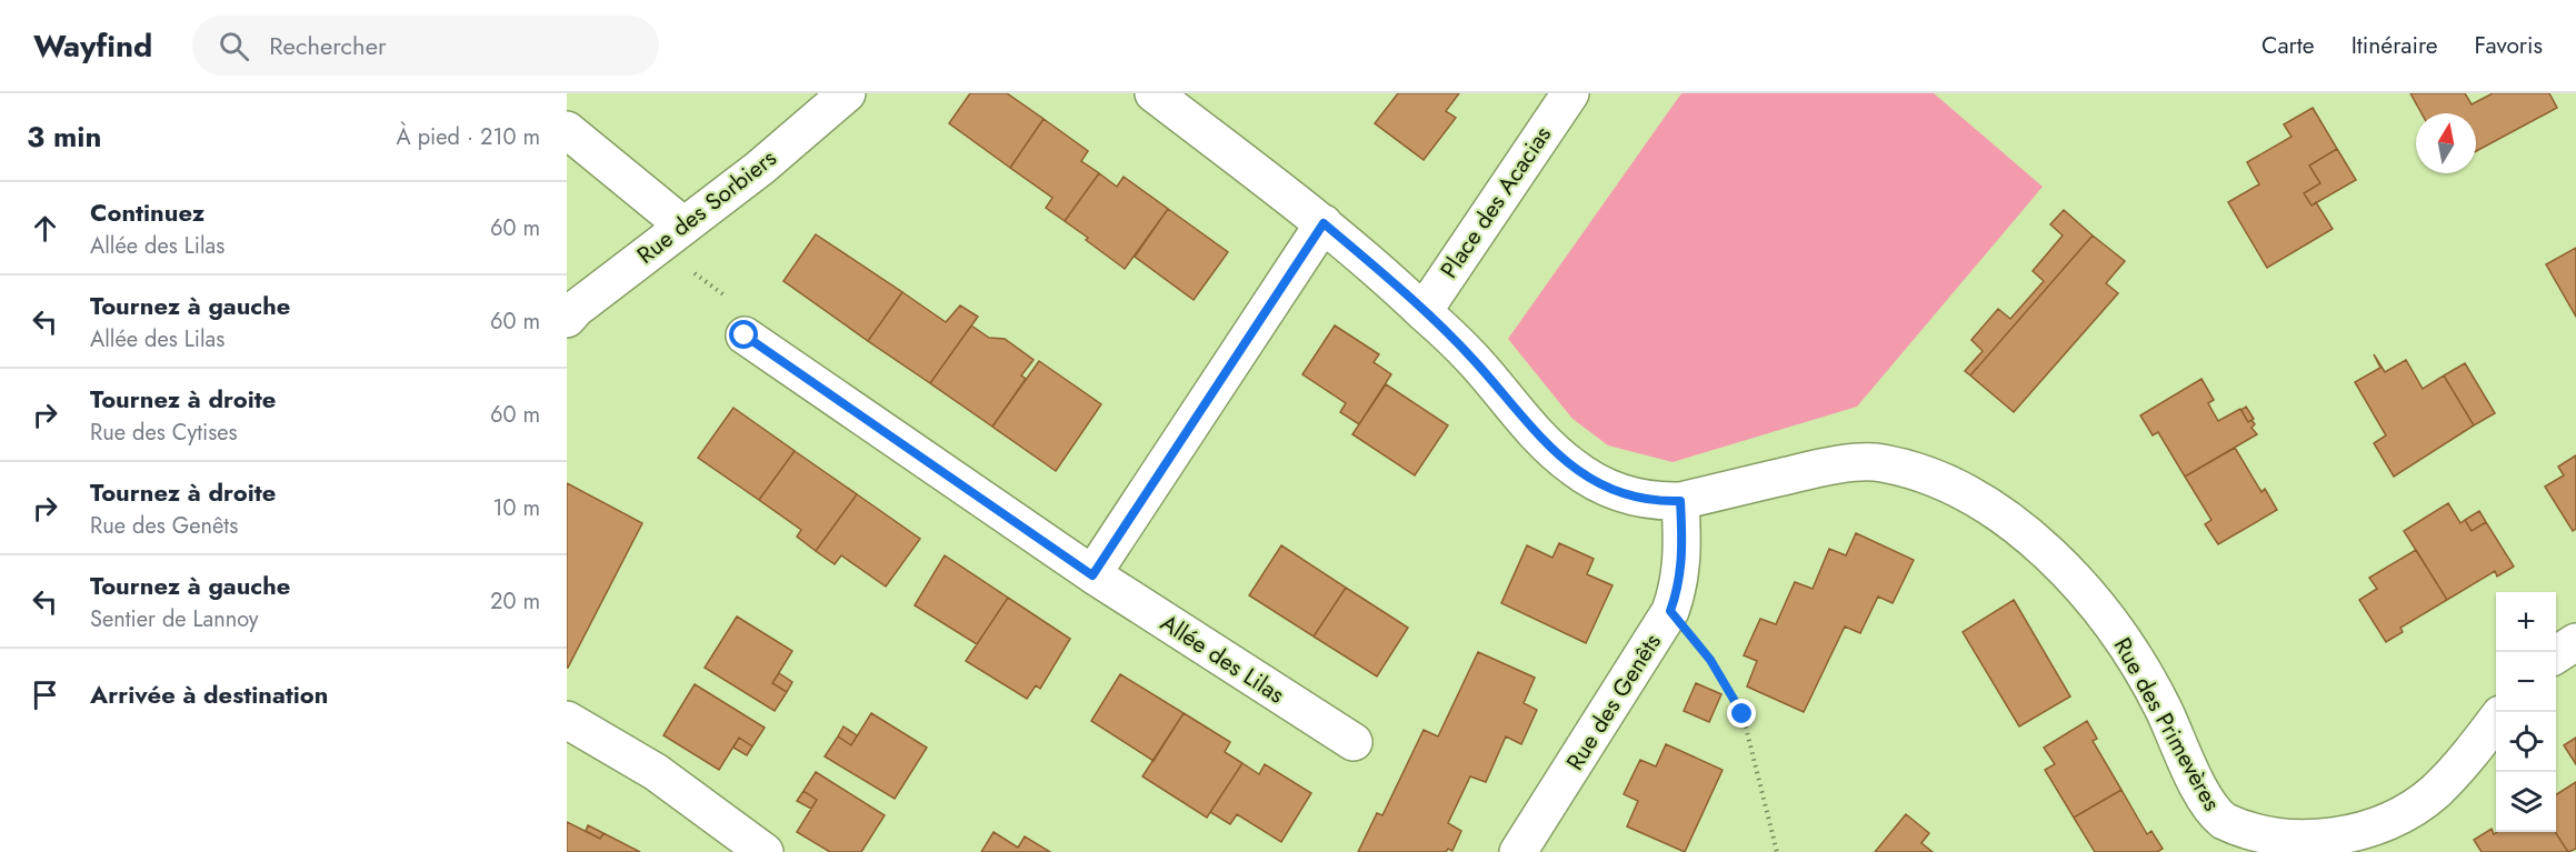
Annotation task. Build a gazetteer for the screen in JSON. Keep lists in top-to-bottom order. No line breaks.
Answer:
{"streets":{"street":["Place des Acacias","Rue des Sorbiers","Allée des Lilas","Rue des Genêts","Rue des Primevères"]},"crossings":[["Place des Acacias","Rue des Primevères"],["Rue des Genêts","Rue des Primevères"]],"north":"top","page":{"header":"Wayfind","search":"Rechercher","nav":["Carte","Itinéraire","Favoris"],"heading":["3 min","À pied · 210 m"],"list":[["Continuez","Allée des Lilas","60 m"],["Tournez à gauche","Allée des Lilas","60 m"],["Tournez à droite","Rue des Cytises","60 m"],["Tournez à droite","Rue des Genêts","10 m"],["Tournez à gauche","Sentier de Lannoy","20 m"],"Arrivée à destination"],"map_buttons":["+","−"]}}
